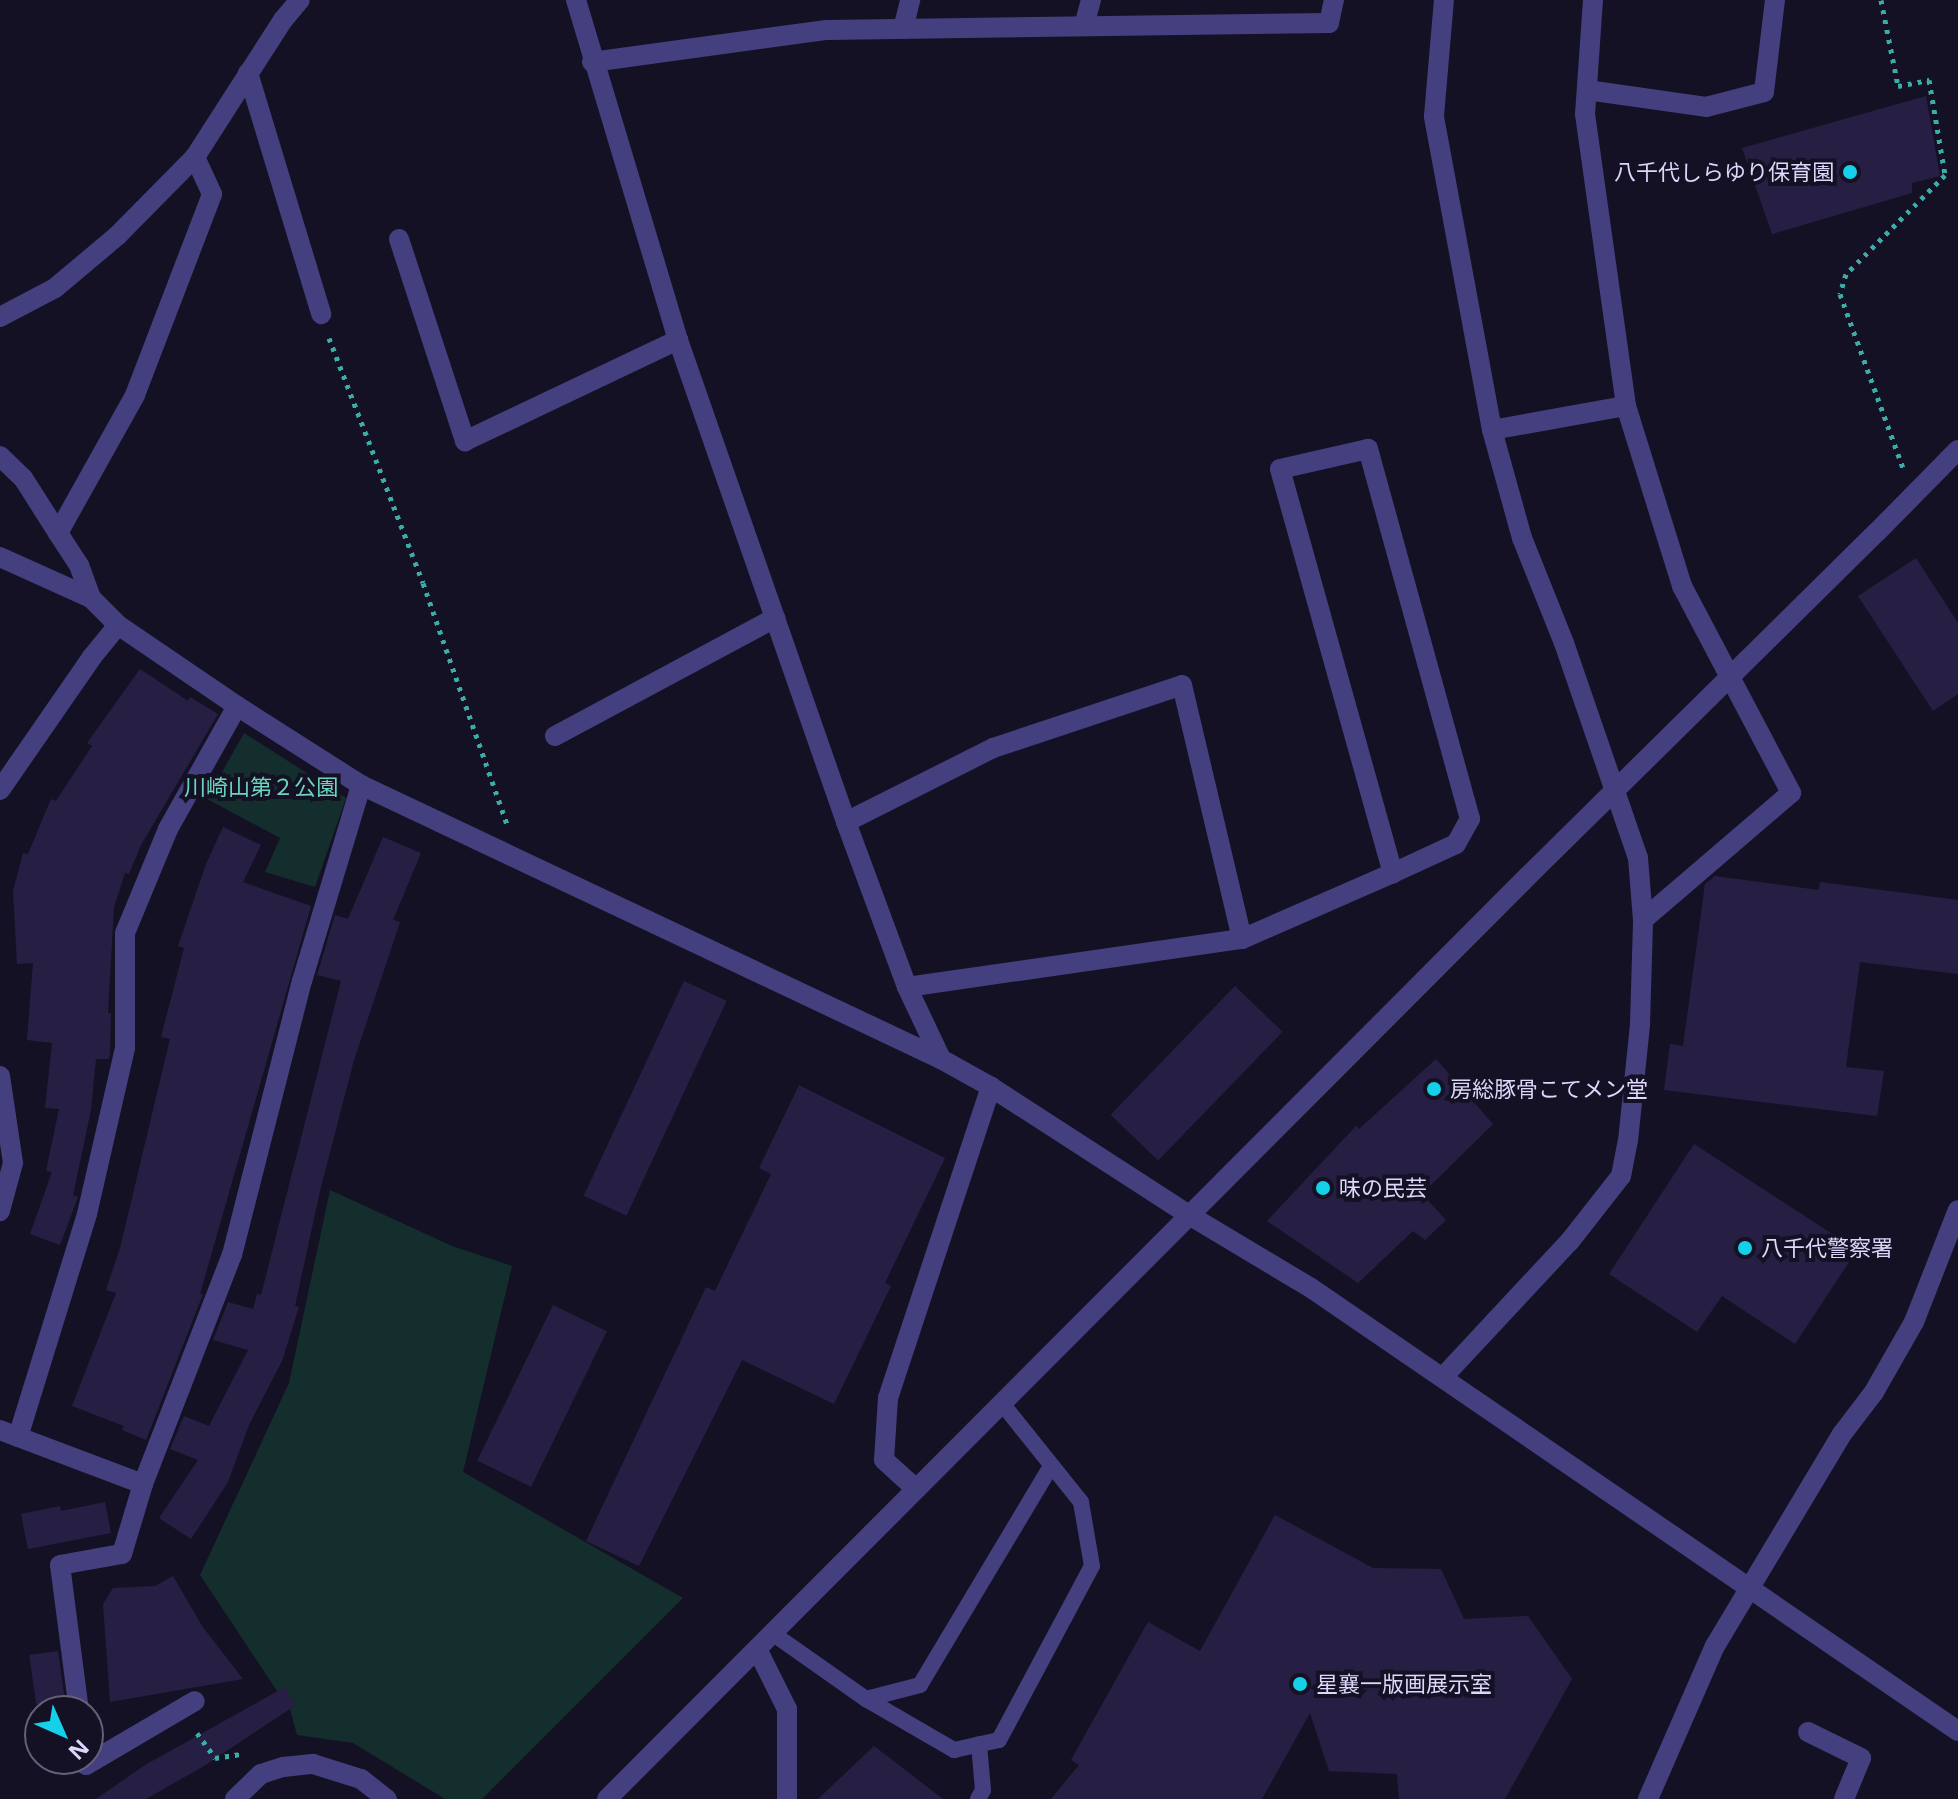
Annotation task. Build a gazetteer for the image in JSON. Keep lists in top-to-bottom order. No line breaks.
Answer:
{"parks":["川崎山第２公園"],"places":["八千代しらゆり保育園","房総豚骨こてメン堂","味の民芸","八千代警察署","星襄一版画展示室"],"north":"bottom right"}
